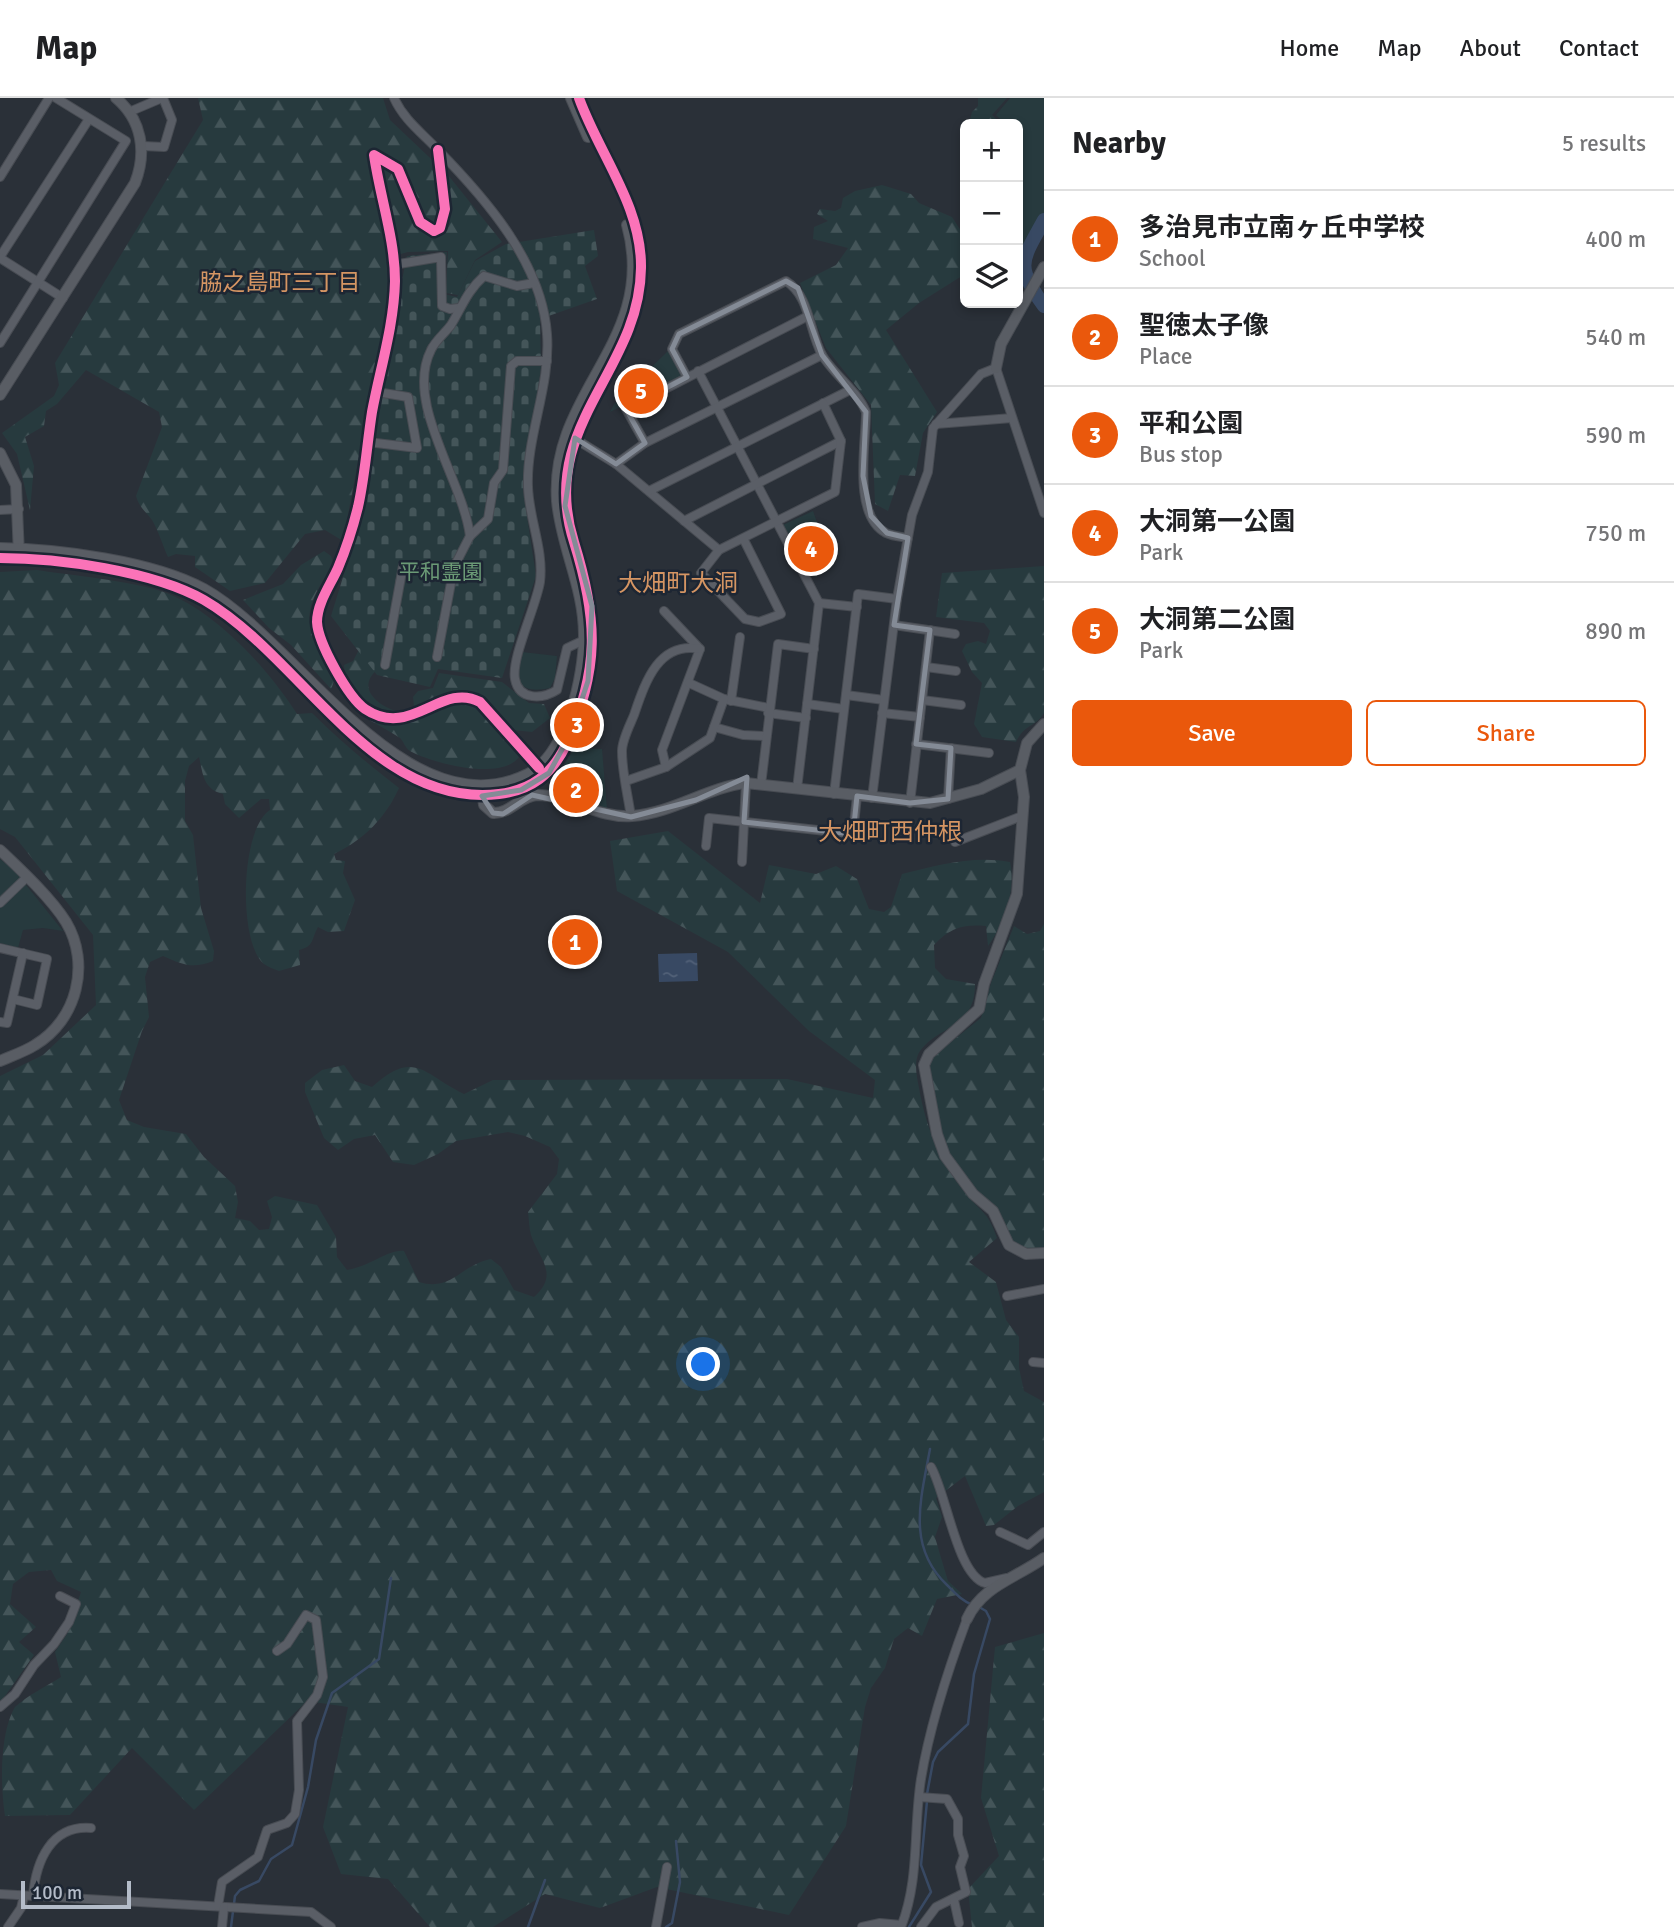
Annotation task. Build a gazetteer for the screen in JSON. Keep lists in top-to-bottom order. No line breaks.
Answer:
{"districts":["脇之島町三丁目","大畑町大洞","大畑町西仲根"],"parks":["平和霊園"],"scale_bar":"100 m","page":{"header":"Map","nav":["Home","Map","About","Contact"],"heading":["Nearby","5 results"],"map_buttons":["+","−"],"list":[{"mark":"1","name":"多治見市立南ヶ丘中学校","note":"School","value":"400 m"},{"mark":"2","name":"聖徳太子像","note":"Place","value":"540 m"},{"mark":"3","name":"平和公園","note":"Bus stop","value":"590 m"},{"mark":"4","name":"大洞第一公園","note":"Park","value":"750 m"},{"mark":"5","name":"大洞第二公園","note":"Park","value":"890 m"}],"pins":["5","4","3","2","1"],"buttons":["Save","Share"],"scale":"100 m"}}
